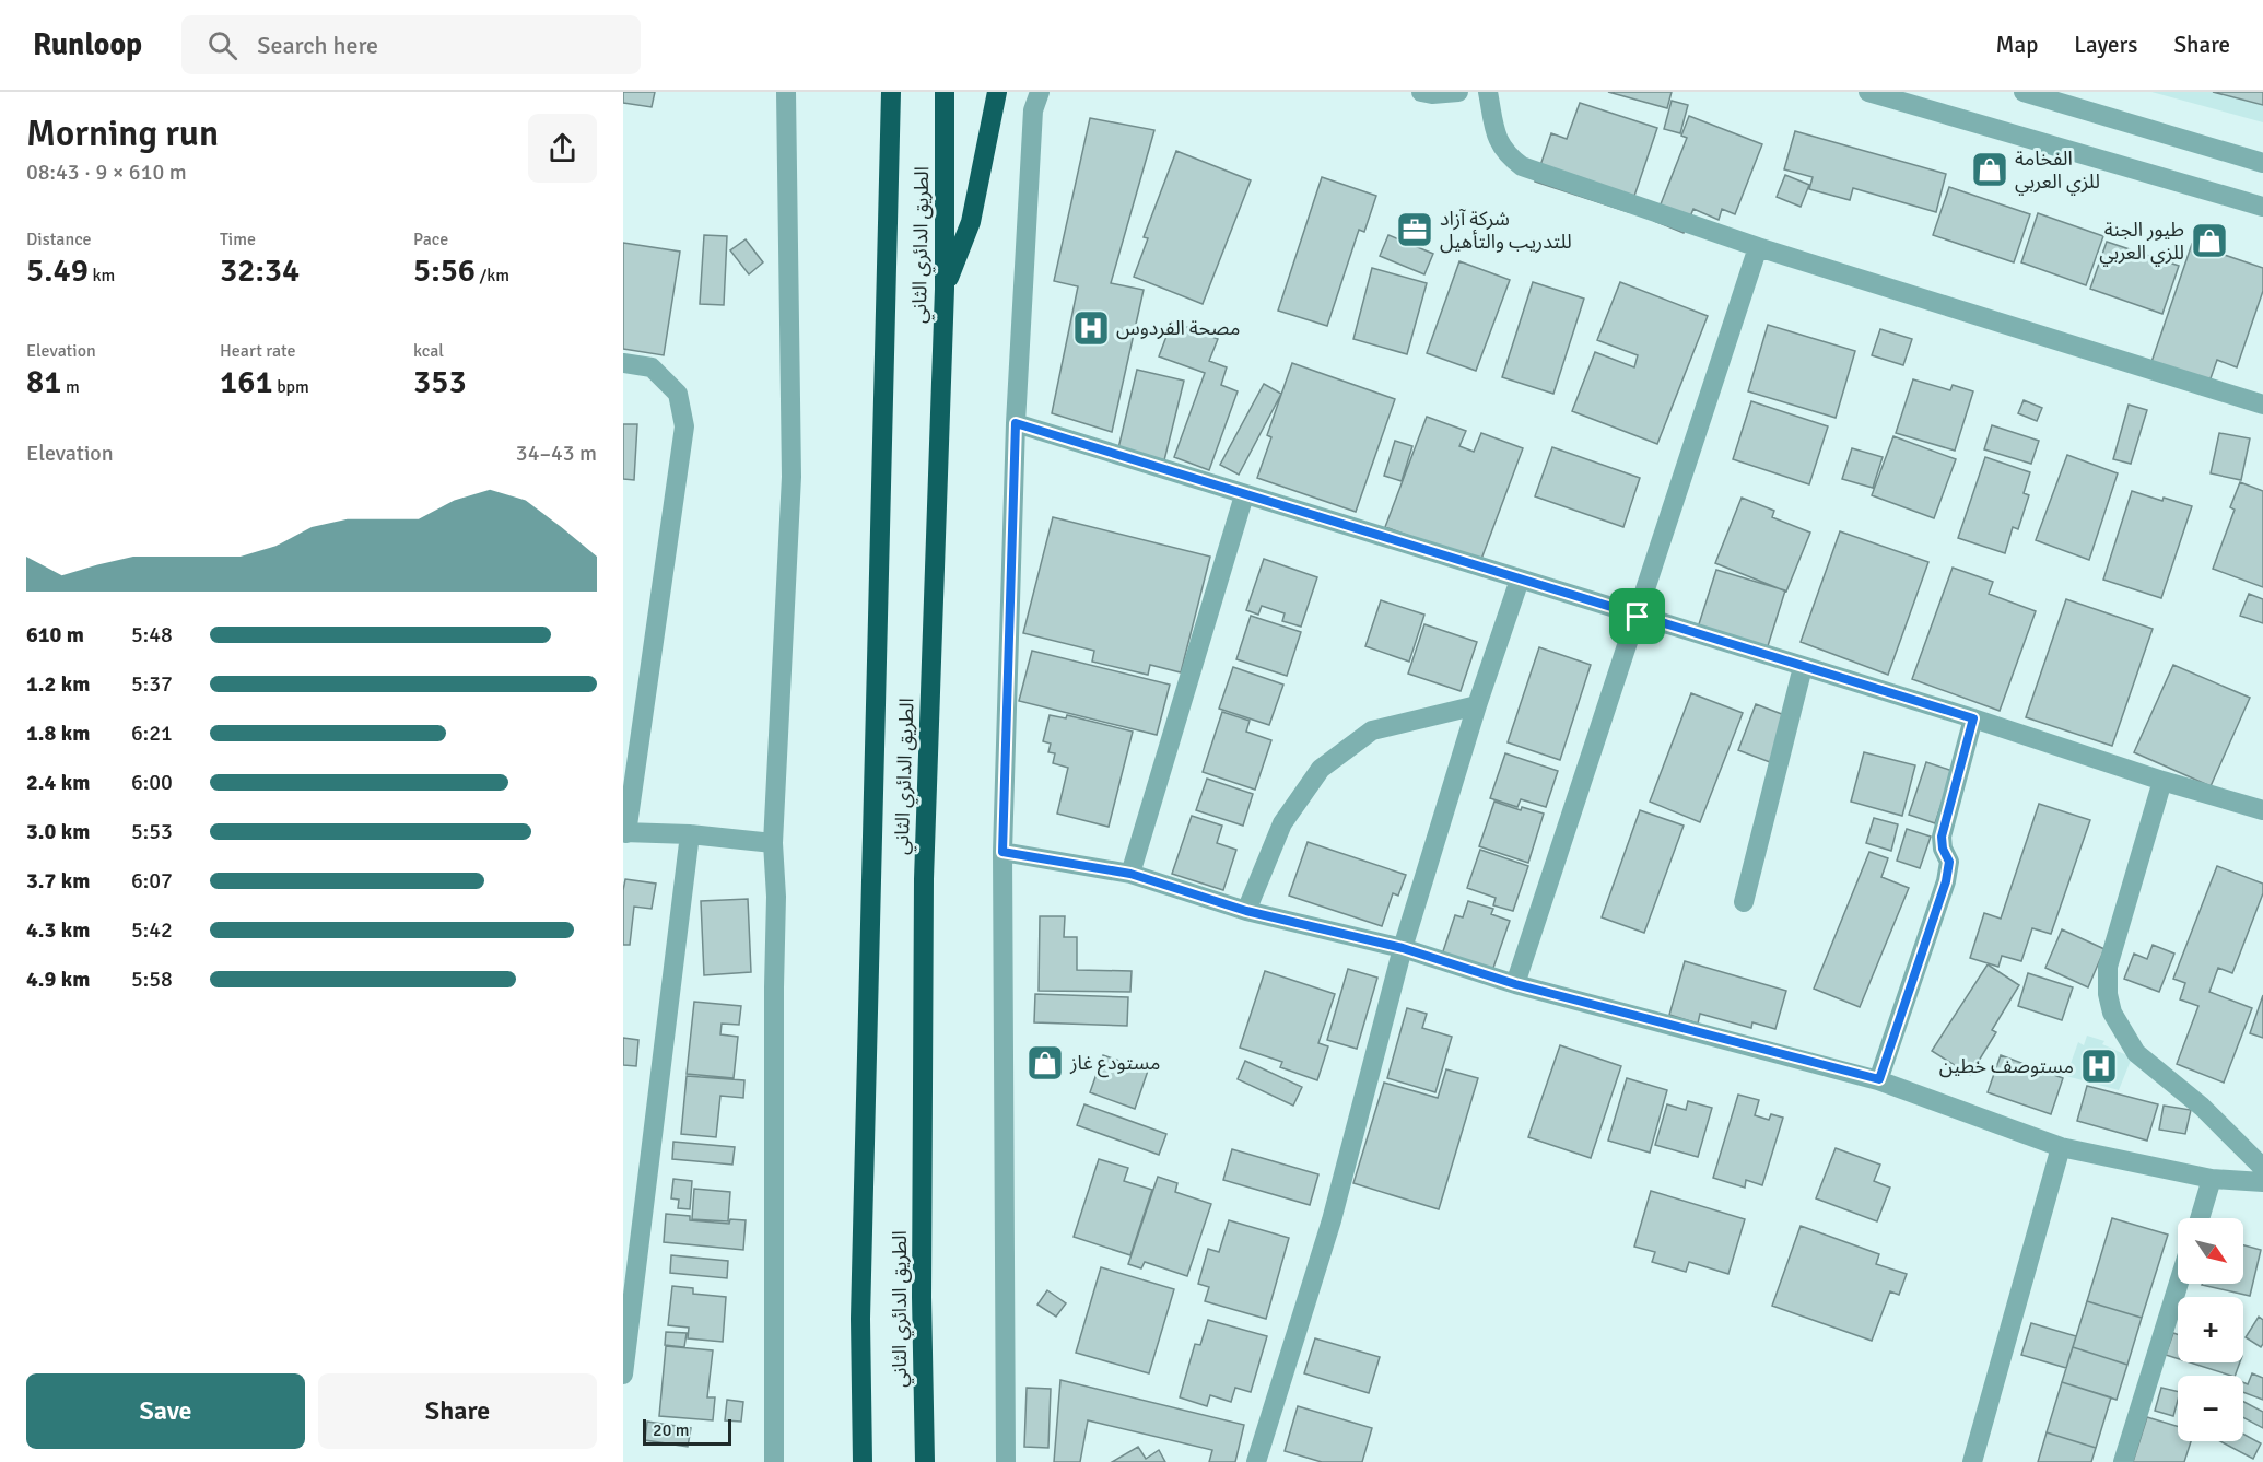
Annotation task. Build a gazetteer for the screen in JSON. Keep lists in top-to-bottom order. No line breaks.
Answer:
{"streets":{"highway":["الطريق الدائري الثاني"]},"places":{"shop":["الفخامة للزي العربي","طيور الجنة للزي العربي","مستودع غاز"],"office":["شركة آزاد للتدريب والتأهيل"],"hospital":["مصحة الفردوس","مستوصف خطين"]},"scale_bar":"20 m","north":"bottom right","page":{"header":"Runloop","search":"Search here","nav":["Map","Layers","Share"],"heading":["Morning run","08:43 · 9 × 610 m"],"stats":[["Distance","5.49 km"],["Time","32:34"],["Pace","5:56 /km"],["Elevation","81 m"],["Heart rate","161 bpm"],["kcal","353"]],"chart":["Elevation","34–43 m"],"list":[{"name":"610 m","note":"5:48"},{"name":"1.2 km","note":"5:37"},{"name":"1.8 km","note":"6:21"},{"name":"2.4 km","note":"6:00"},{"name":"3.0 km","note":"5:53"},{"name":"3.7 km","note":"6:07"},{"name":"4.3 km","note":"5:42"},{"name":"4.9 km","note":"5:58"}],"map_buttons":["+","−"],"buttons":["Save","Share"],"scale":"20 m"}}
